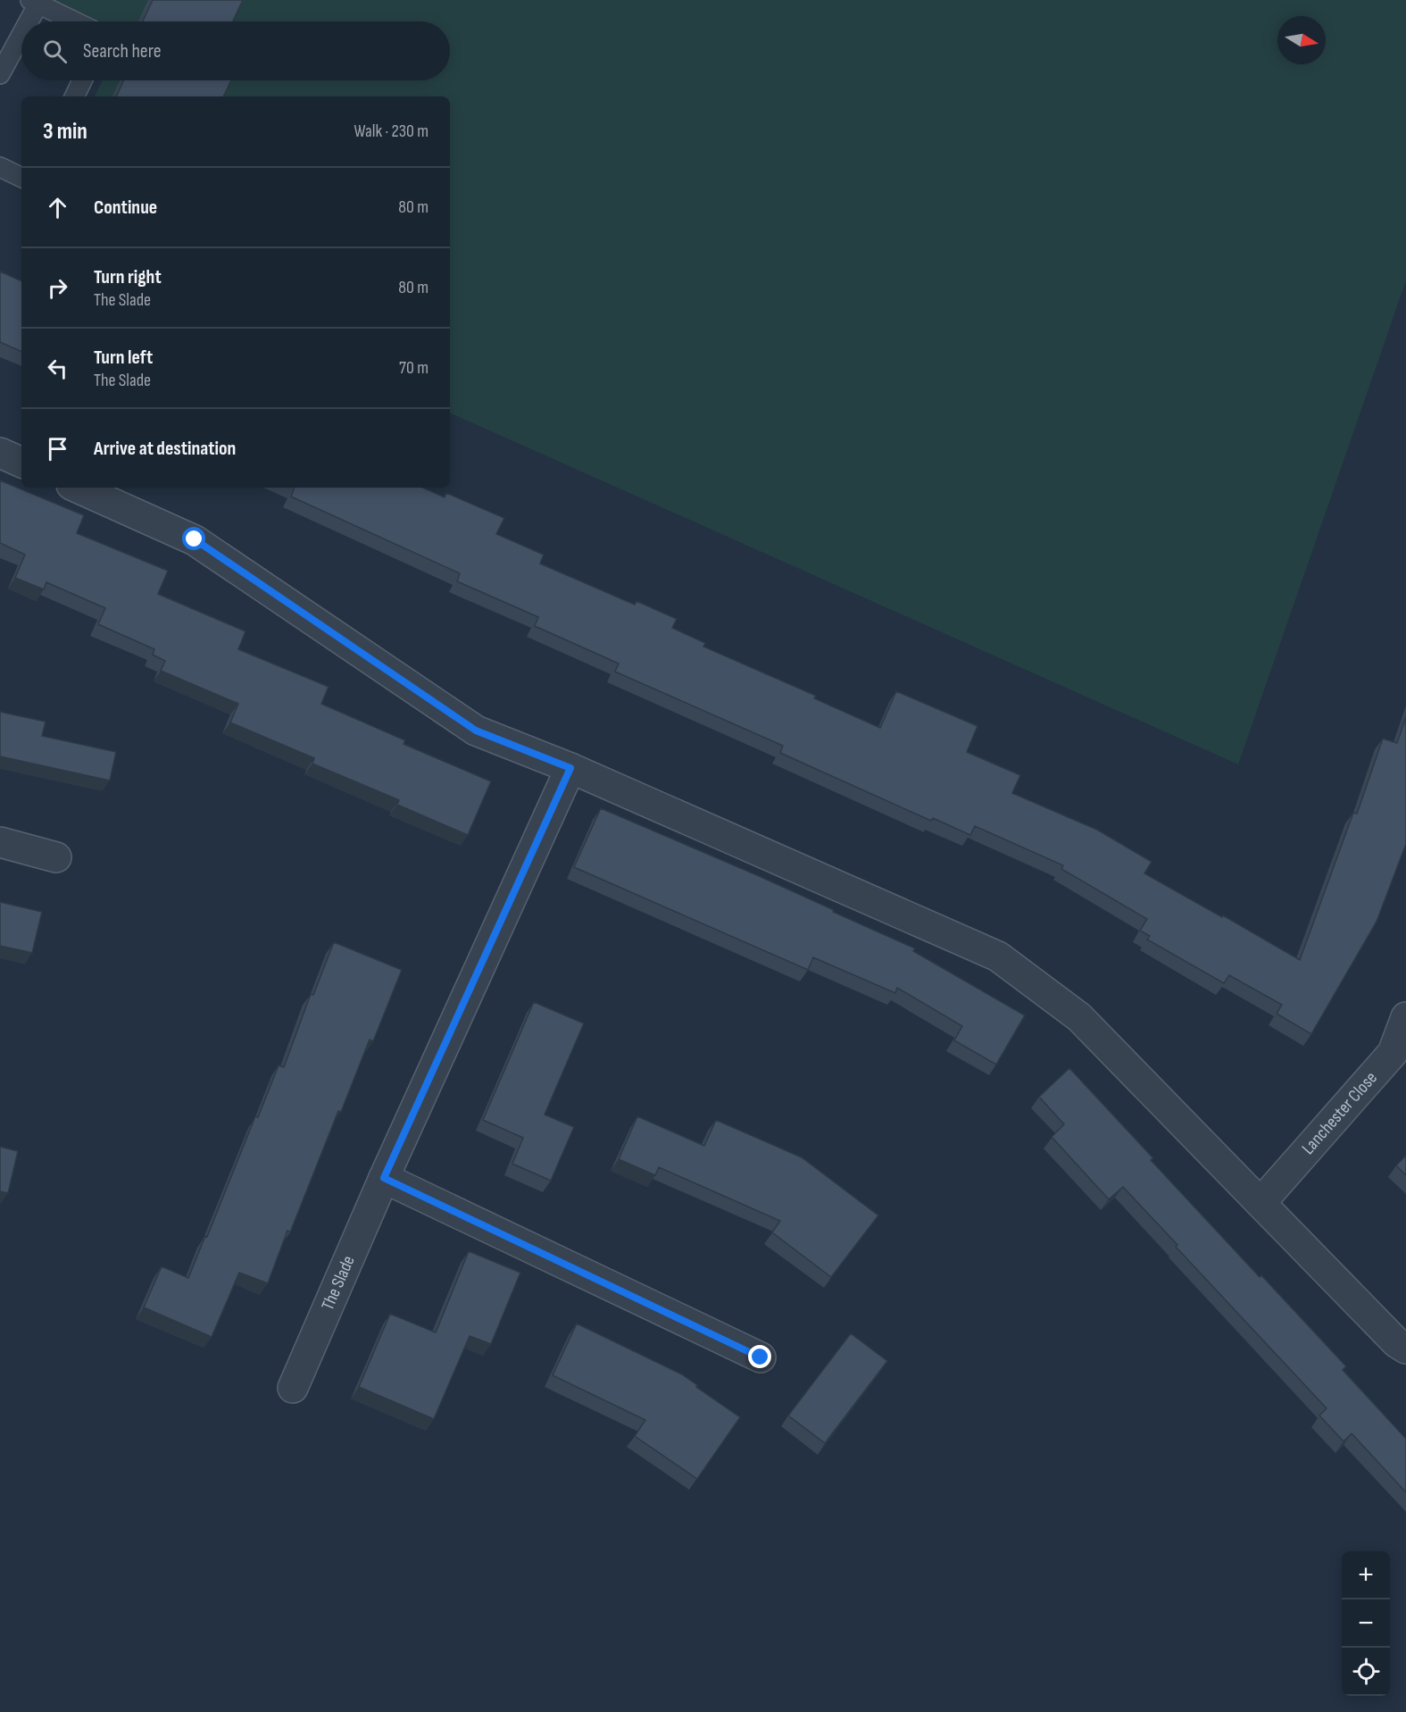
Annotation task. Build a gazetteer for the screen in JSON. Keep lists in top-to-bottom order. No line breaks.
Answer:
{"streets":{"street":["Lanchester Close","The Slade"]},"north":"right","page":{"search":"Search here","heading":["3 min","Walk · 230 m"],"list":[["Continue","80 m"],["Turn right","The Slade","80 m"],["Turn left","The Slade","70 m"],"Arrive at destination"],"map_buttons":["+","−"]}}
